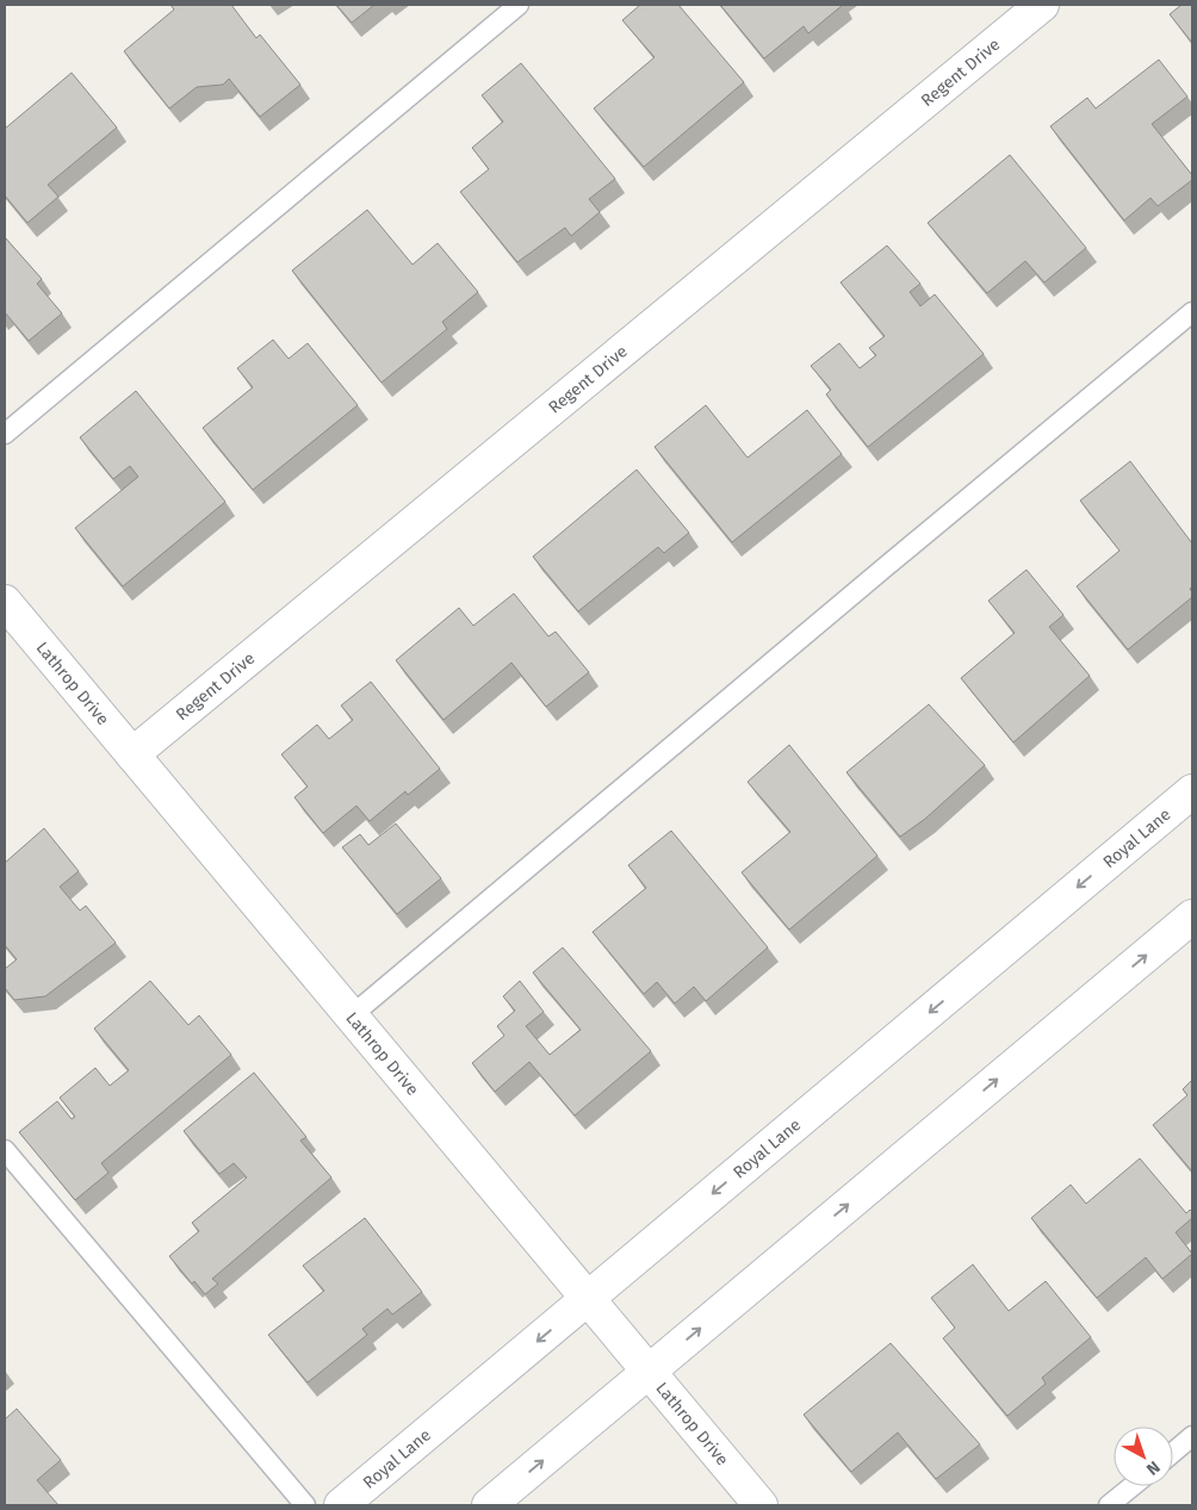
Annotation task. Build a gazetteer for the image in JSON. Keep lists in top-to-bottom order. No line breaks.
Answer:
{"streets":{"street":["Regent Drive","Lathrop Drive","Royal Lane"]},"crossings":[["Regent Drive","Lathrop Drive"],["Lathrop Drive","Royal Lane"]],"north":"bottom right"}
